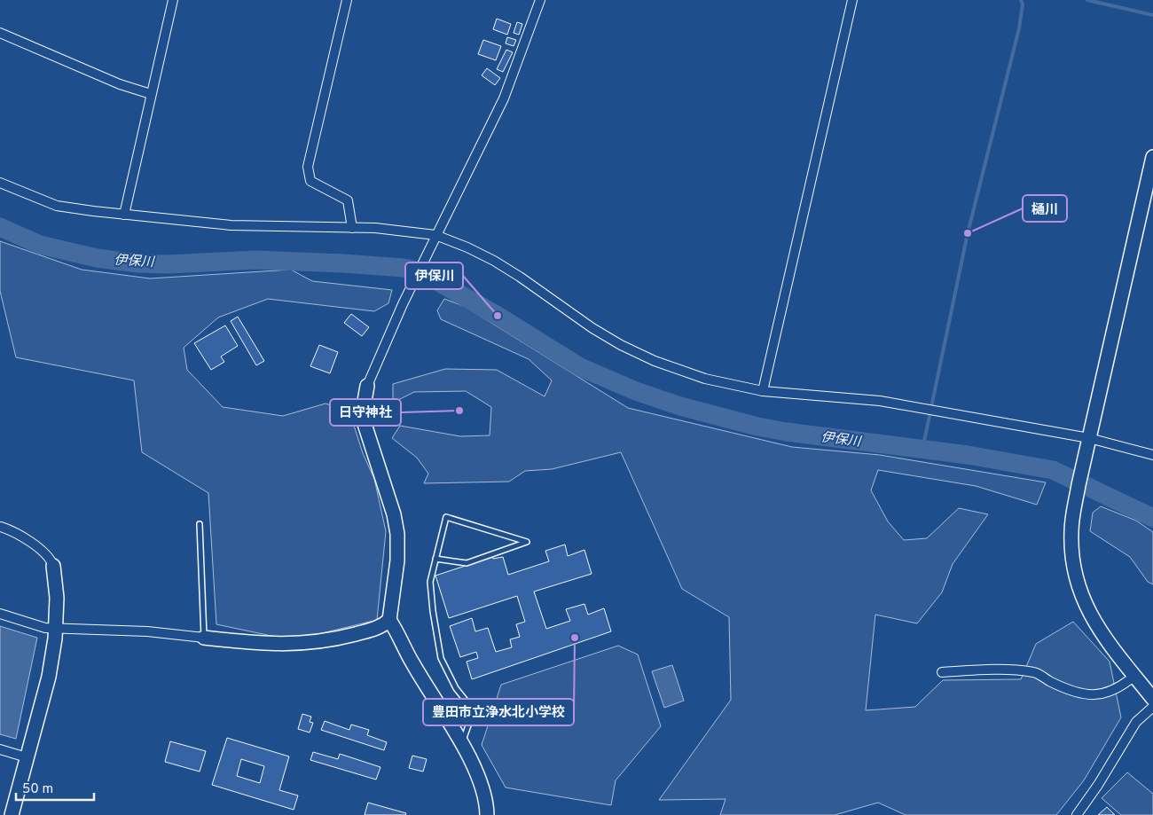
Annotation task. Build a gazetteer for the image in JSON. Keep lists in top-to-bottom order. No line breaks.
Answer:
{"water":["伊保川"],"places":["樋川","伊保川","日守神社","豊田市立浄水北小学校"],"scale_bar":"50 m"}
